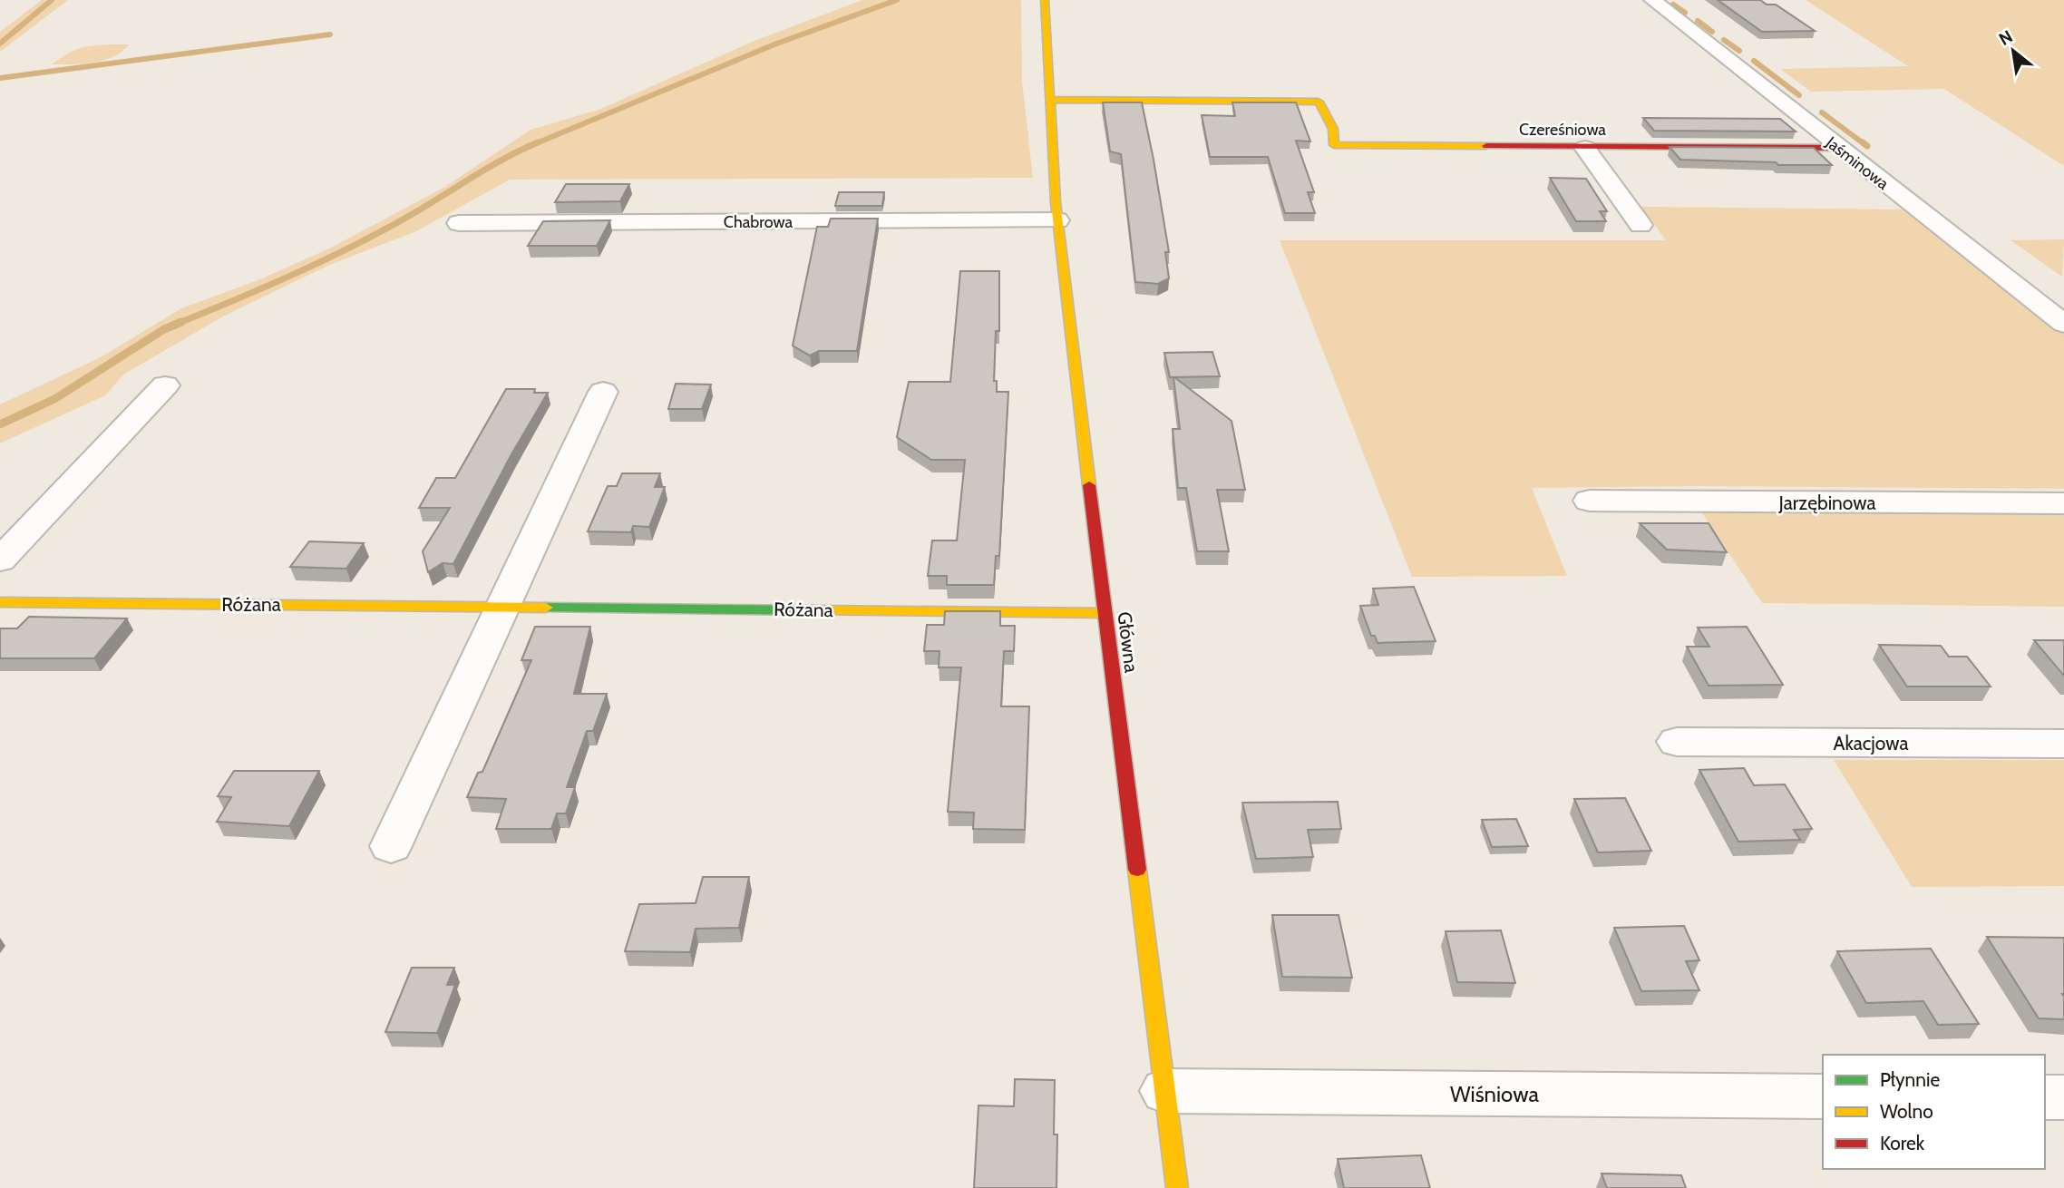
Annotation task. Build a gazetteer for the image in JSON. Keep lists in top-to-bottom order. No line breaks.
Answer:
{"streets":{"street":["Czereśniowa","Jaśminowa","Chabrowa","Jarzębinowa","Różana","Główna","Akacjowa","Wiśniowa"]},"crossings":[["Czereśniowa","Jaśminowa"],["Czereśniowa","Główna"],["Chabrowa","Główna"],["Różana","Główna"],["Główna","Wiśniowa"]],"legend":["Płynnie","Wolno","Korek"],"north":"top left"}
